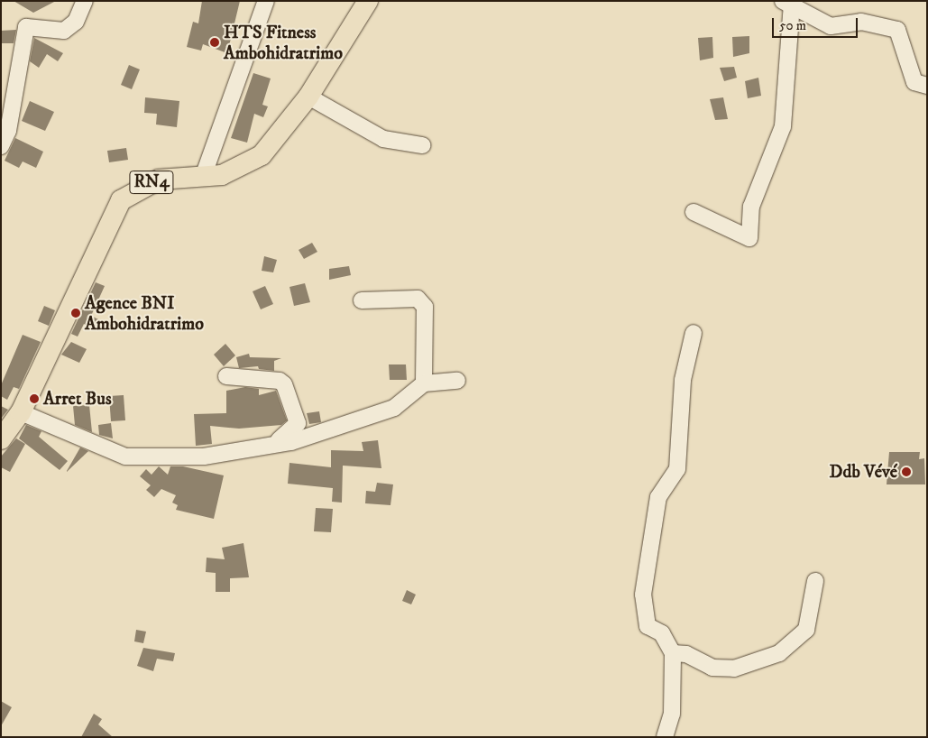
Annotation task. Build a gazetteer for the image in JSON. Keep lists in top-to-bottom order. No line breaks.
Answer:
{"streets":{"main road":["RN4"]},"places":["HTS Fitness Ambohidratrimo","Agence BNI Ambohidratrimo","Arret Bus","Ddb Vévé"],"scale_bar":"50 m"}
